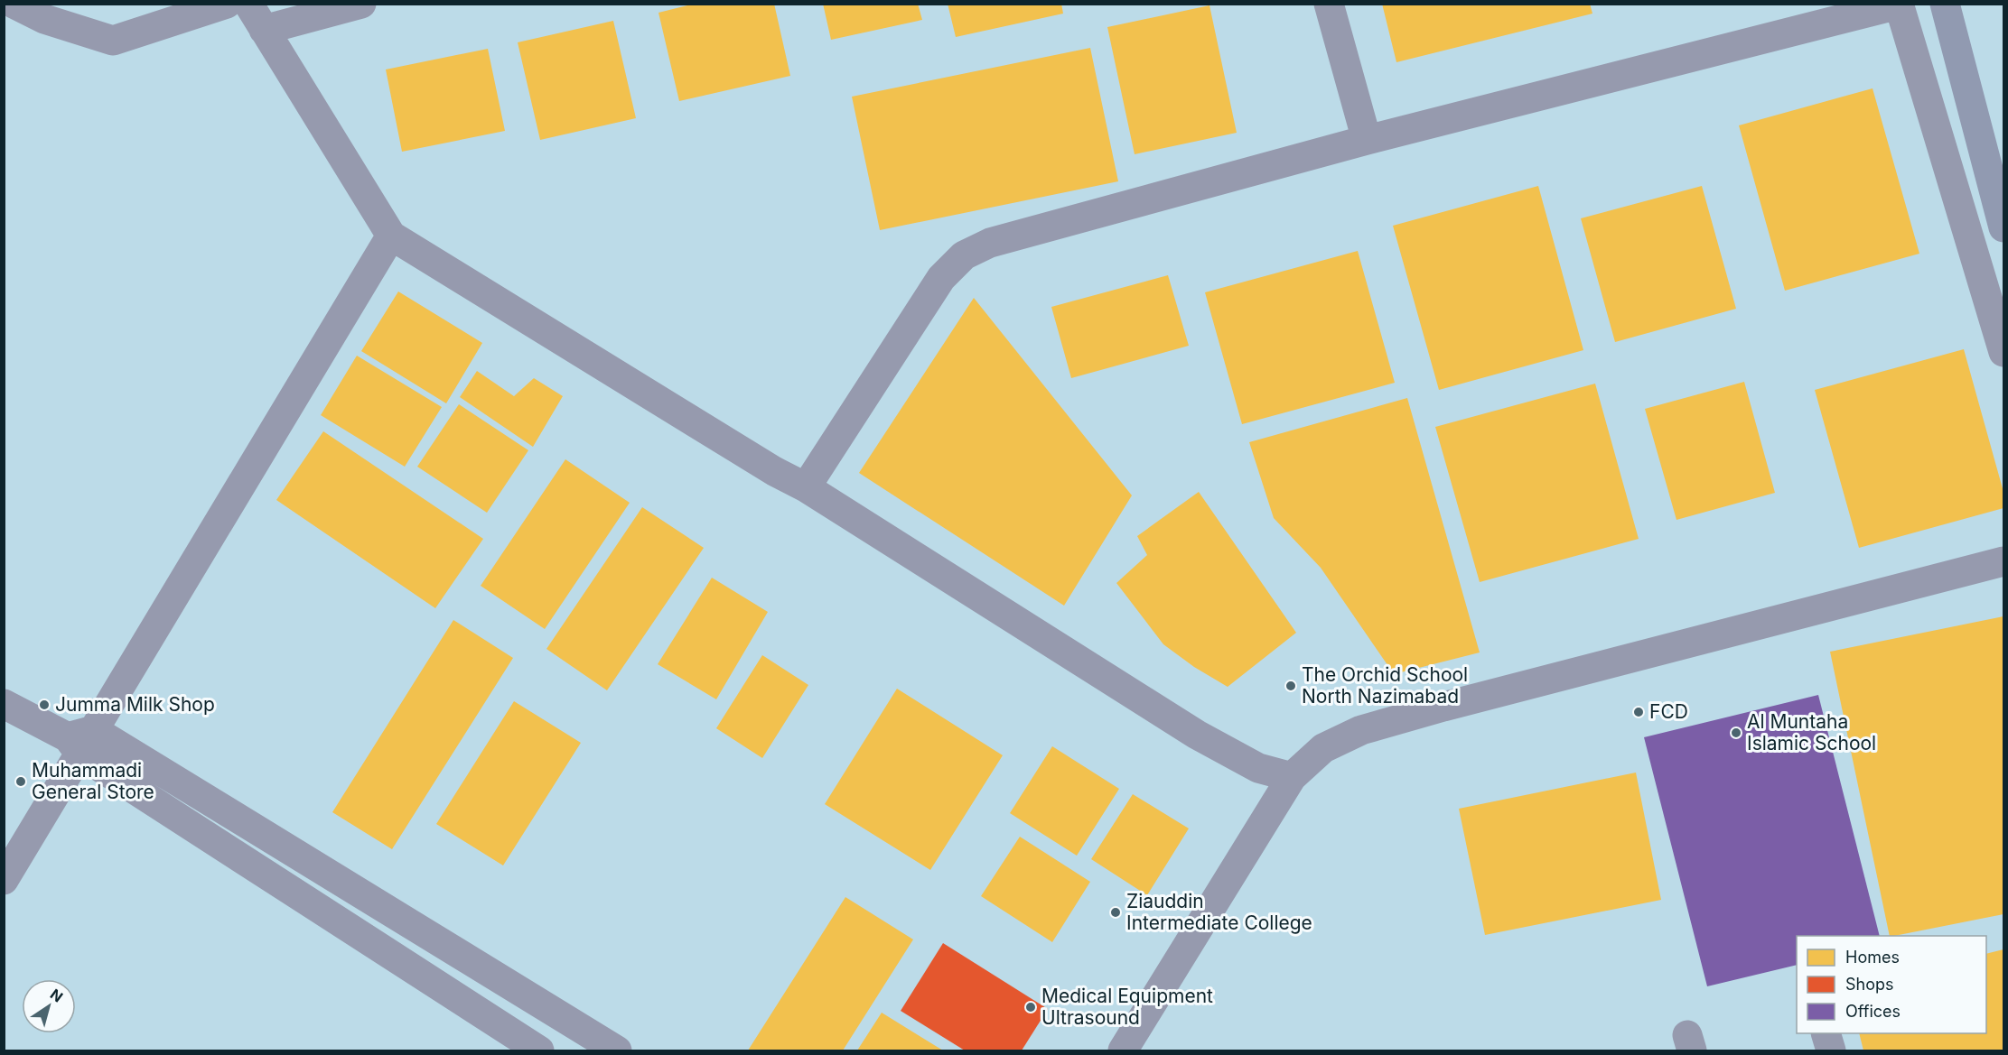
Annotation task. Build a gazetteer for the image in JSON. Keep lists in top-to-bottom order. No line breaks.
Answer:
{"places":["The Orchid School North Nazimabad","Jumma Milk Shop","FCD","Al Muntaha Islamic School","Muhammadi General Store","Ziauddin Intermediate College","Medical Equipment Ultrasound"],"legend":["Homes","Shops","Offices"],"north":"top right"}
